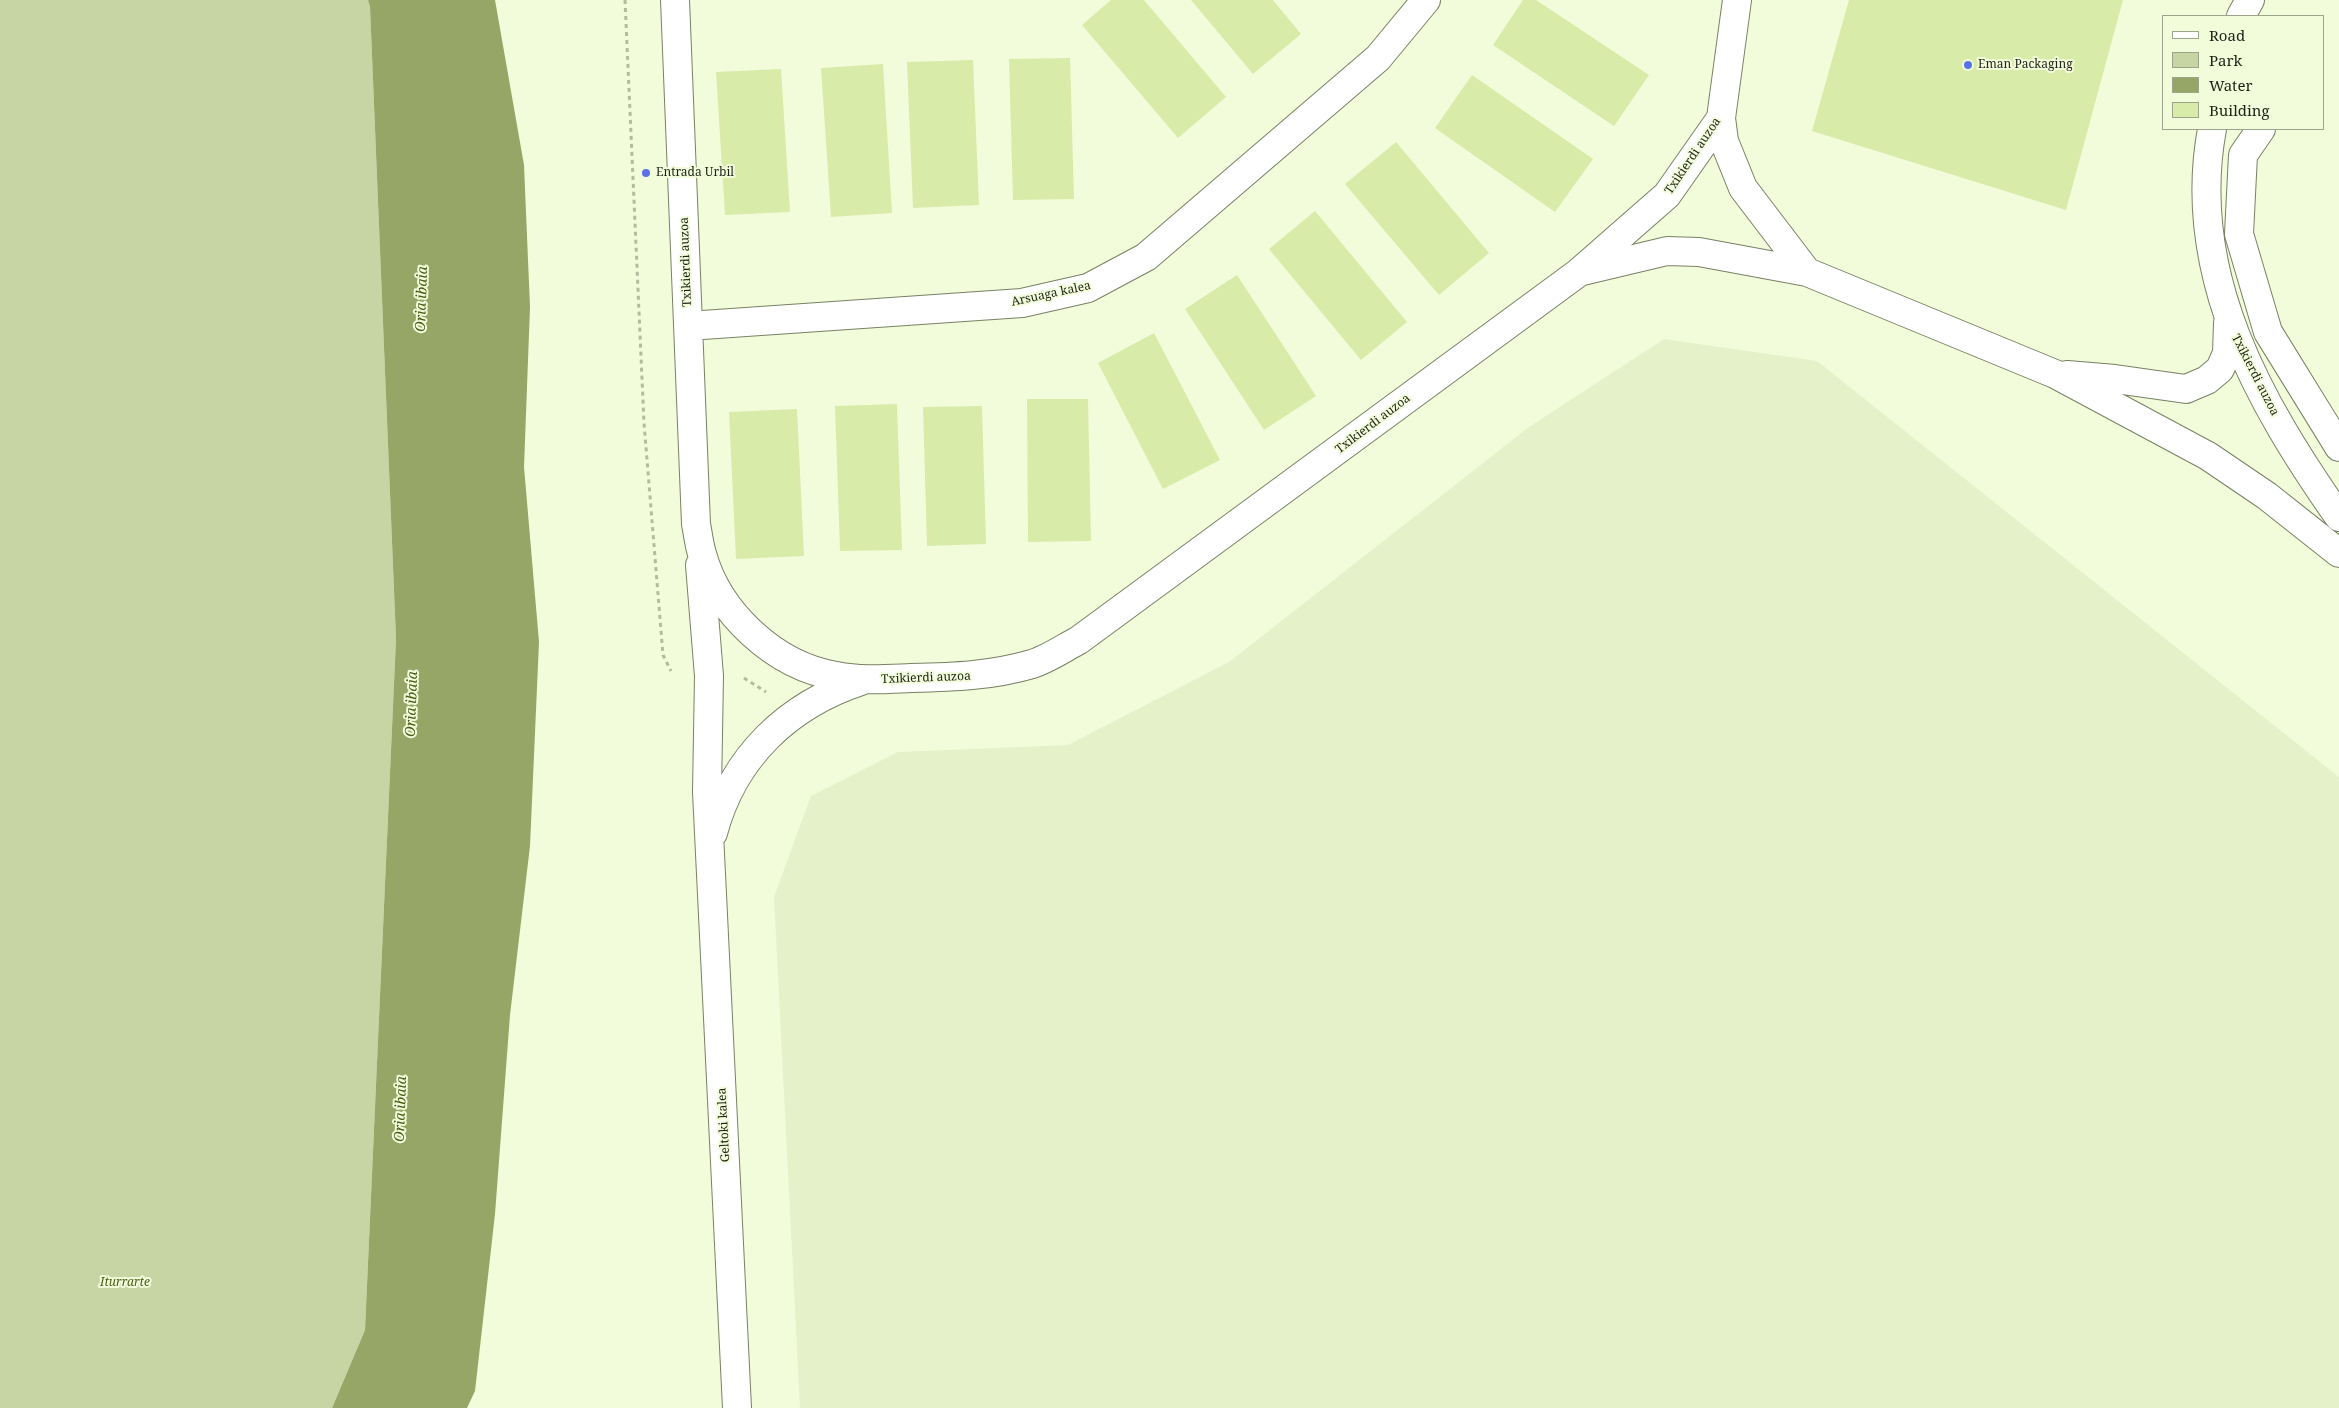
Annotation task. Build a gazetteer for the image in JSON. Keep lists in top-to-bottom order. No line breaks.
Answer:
{"streets":{"street":["Txikierdi auzoa","Arsuaga kalea","Geltoki kalea"]},"crossings":[["Txikierdi auzoa","Arsuaga kalea"],["Txikierdi auzoa","Geltoki kalea"]],"water":["Oria ibaia"],"parks":["Iturrarte"],"places":["Eman Packaging","Entrada Urbil"],"legend":["Road","Park","Water","Building"]}
